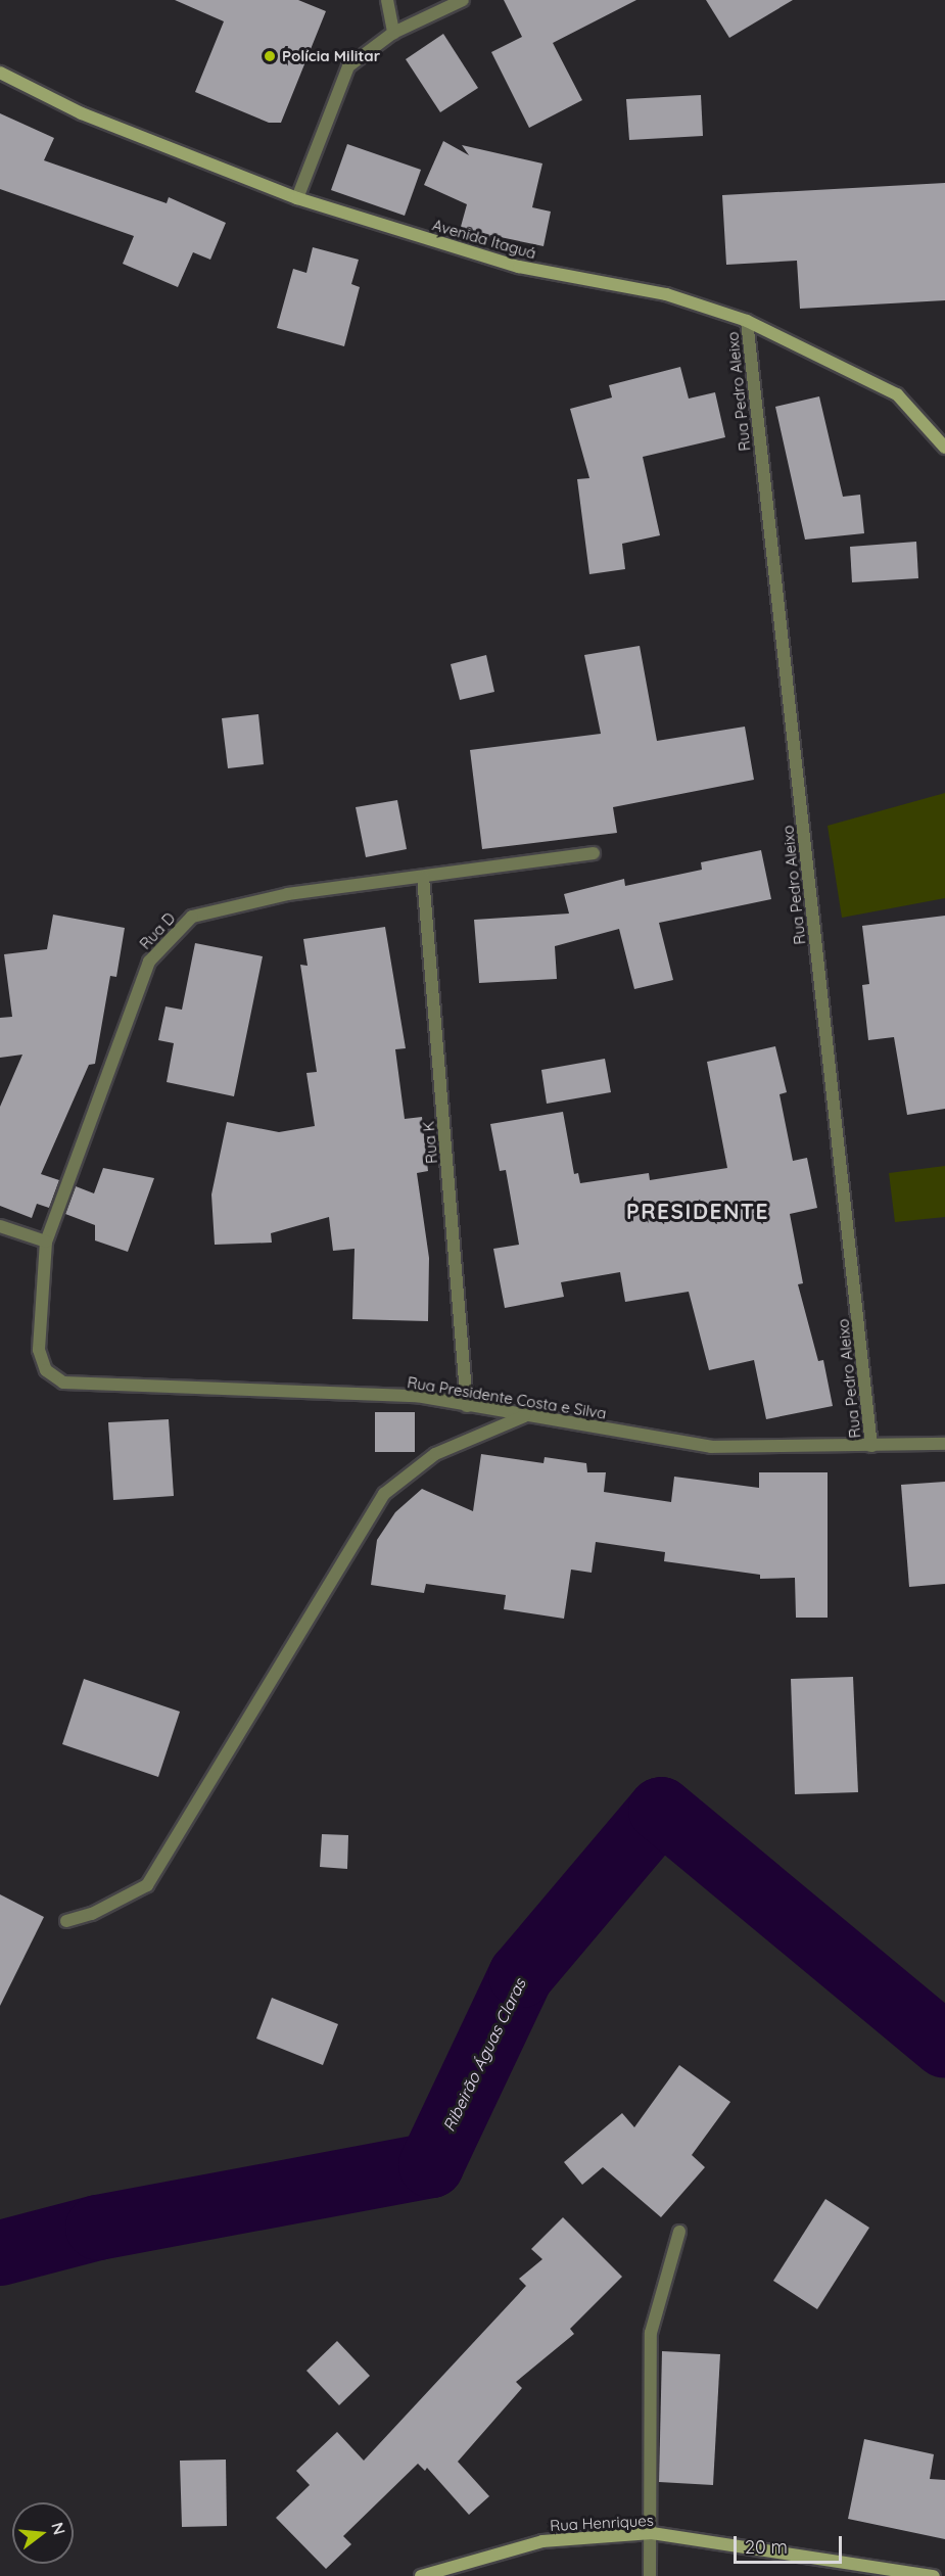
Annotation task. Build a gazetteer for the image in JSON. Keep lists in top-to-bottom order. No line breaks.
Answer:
{"streets":{"street":["Avenida Itaguá","Rua Pedro Aleixo","Rua D","Rua K","Rua Presidente Costa e Silva","Rua Henriques"]},"crossings":[["Avenida Itaguá","Rua Pedro Aleixo"],["Rua Pedro Aleixo","Rua Presidente Costa e Silva"],["Rua D","Rua K"],["Rua D","Rua Presidente Costa e Silva"],["Rua K","Rua Presidente Costa e Silva"]],"districts":["PRESIDENTE"],"water":["Ribeirão Águas Claras"],"places":["Polícia Militar"],"scale_bar":"20 m","north":"right"}
